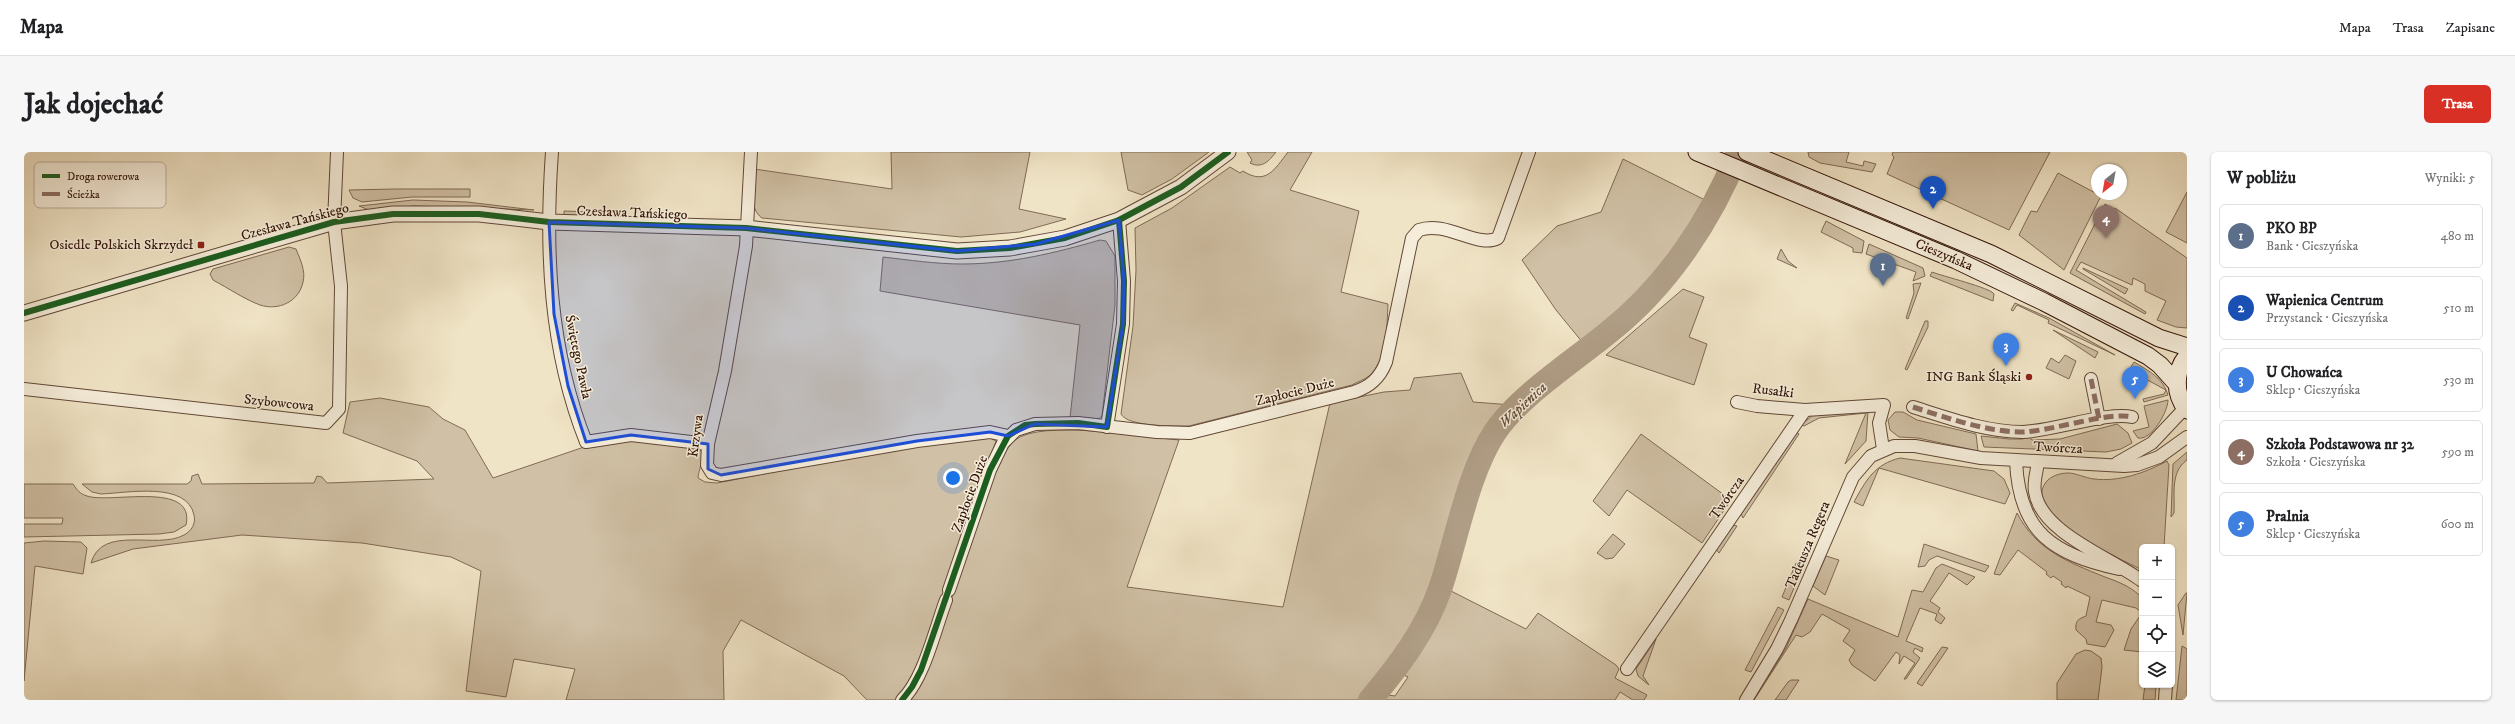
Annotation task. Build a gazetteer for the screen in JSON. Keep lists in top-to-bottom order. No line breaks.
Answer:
{"streets":{"main road":["Cieszyńska"],"street":["Czesława Tańskiego","Świętego Pawła","Rusałki","Zapłocie Duże","Szybowcowa","Krzywa","Twórcza","Tadeusza Regera"]},"crossings":[["Czesława Tańskiego","Świętego Pawła"],["Czesława Tańskiego","Szybowcowa"],["Czesława Tańskiego","Krzywa"],["Świętego Pawła","Krzywa"],["Rusałki","Twórcza"],["Zapłocie Duże","Krzywa"],["Twórcza","Tadeusza Regera"]],"water":["Wapienica"],"places":{"transit":["Osiedle Polskich Skrzydeł"],"other":["ING Bank Śląski"]},"legend":["Droga rowerowa","Ścieżka"],"north":"bottom left","page":{"header":"Mapa","nav":["Mapa","Trasa","Zapisane"],"buttons":"Trasa","title":"Jak dojechać","heading":["W pobliżu","Wyniki: 5"],"pins":["2","4","1","3","5"],"list":[{"mark":"1","name":"PKO BP","note":"Bank · Cieszyńska","value":"480 m"},{"mark":"2","name":"Wapienica Centrum","note":"Przystanek · Cieszyńska","value":"510 m"},{"mark":"3","name":"U Chowańca","note":"Sklep · Cieszyńska","value":"530 m"},{"mark":"4","name":"Szkoła Podstawowa nr 32","note":"Szkoła · Cieszyńska","value":"590 m"},{"mark":"5","name":"Pralnia","note":"Sklep · Cieszyńska","value":"600 m"}],"map_buttons":["+","−"]}}
